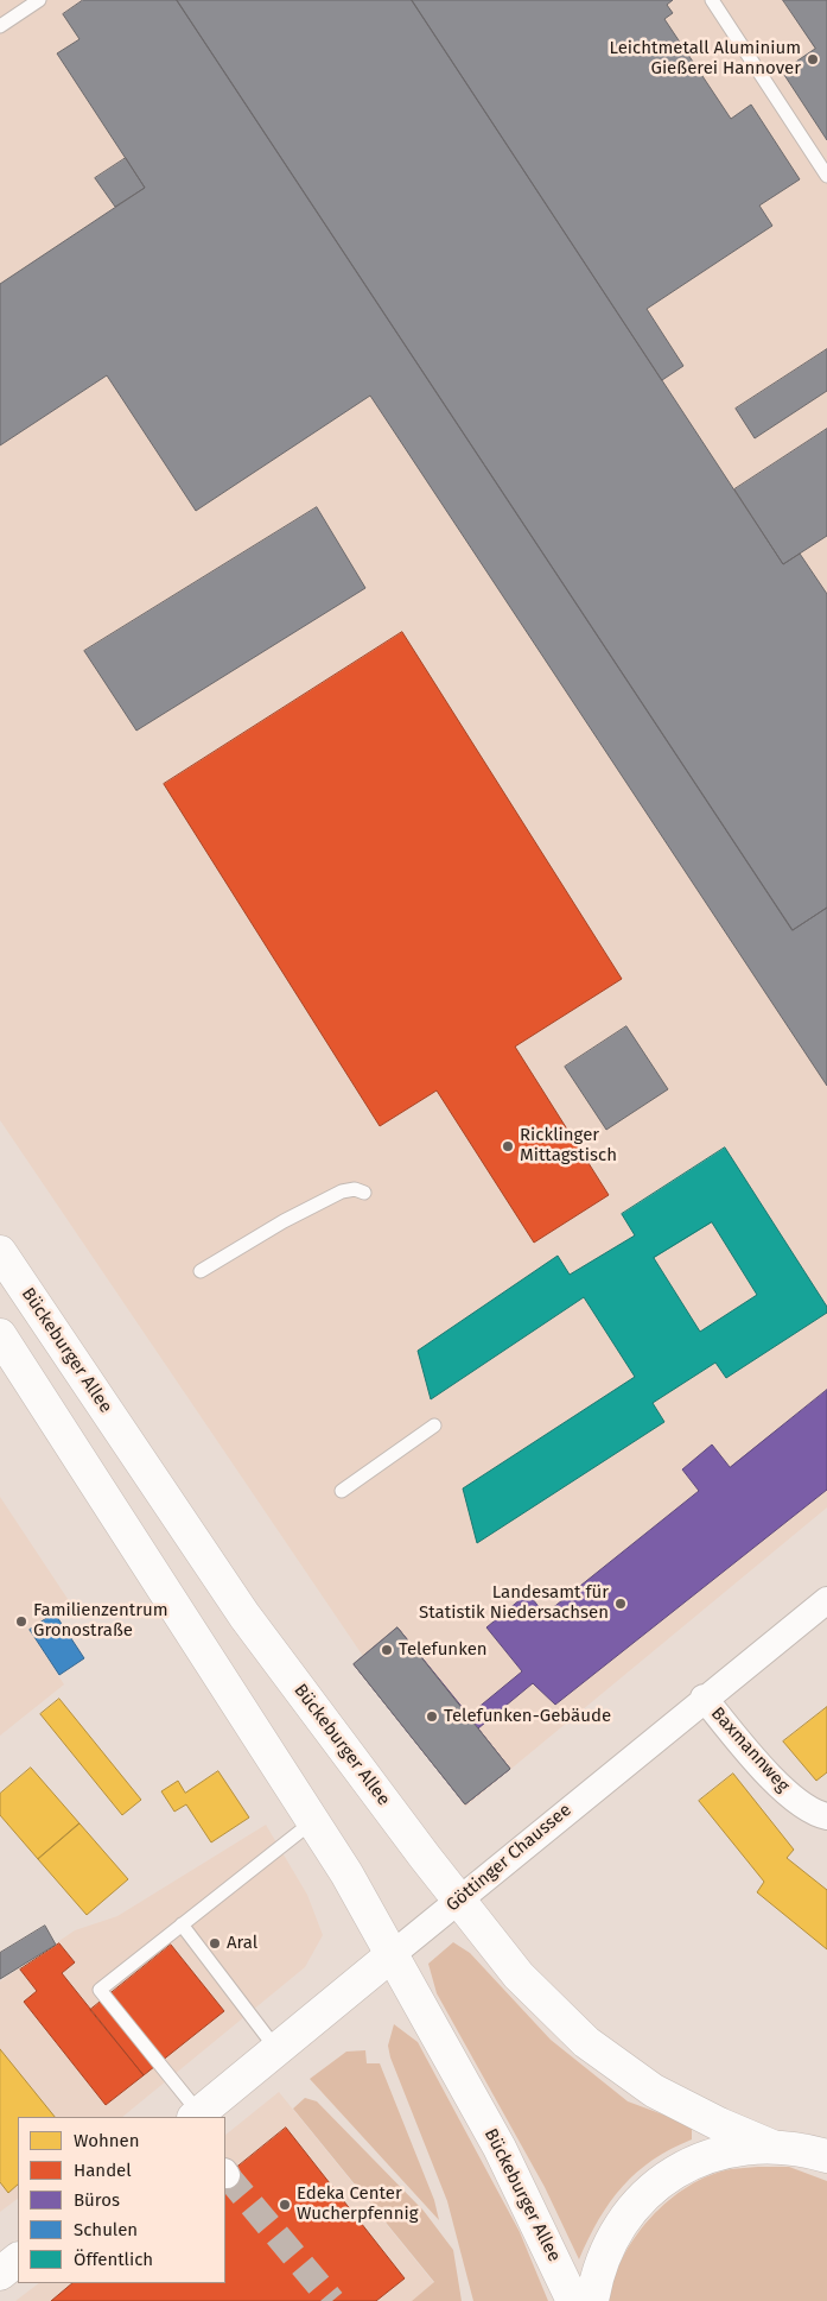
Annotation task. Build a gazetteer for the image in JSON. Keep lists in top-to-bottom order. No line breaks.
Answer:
{"streets":{"main road":["Bückeburger Allee","Göttinger Chaussee"],"street":["Baxmannweg"]},"crossings":[["Bückeburger Allee","Göttinger Chaussee"],["Baxmannweg","Göttinger Chaussee"]],"places":["Leichtmetall Aluminium Gießerei Hannover","Ricklinger Mittagstisch","Landesamt für Statistik Niedersachsen","Familienzentrum Gronostraße","Telefunken","Telefunken-Gebäude","Aral","Edeka Center Wucherpfennig"],"legend":["Wohnen","Handel","Büros","Schulen","Öffentlich"]}
